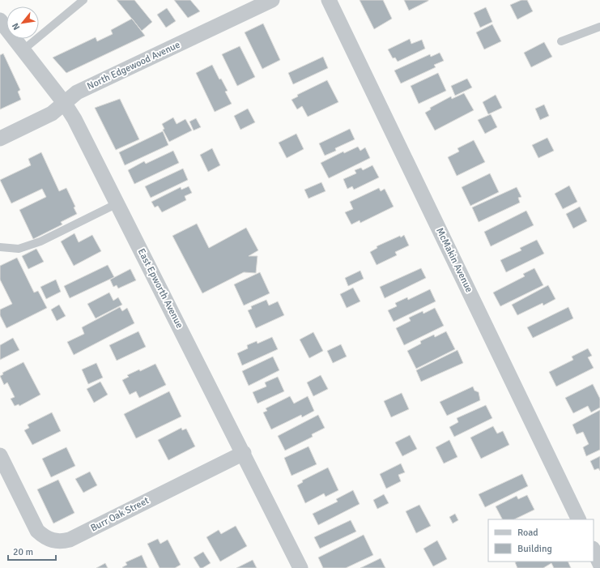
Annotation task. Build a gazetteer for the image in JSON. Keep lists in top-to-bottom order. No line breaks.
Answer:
{"streets":{"street":["North Edgewood Avenue","McMakin Avenue","East Epworth Avenue","Burr Oak Street"]},"crossings":[["North Edgewood Avenue","East Epworth Avenue"],["East Epworth Avenue","Burr Oak Street"]],"legend":["Road","Building"],"scale_bar":"20 m","north":"bottom left"}
